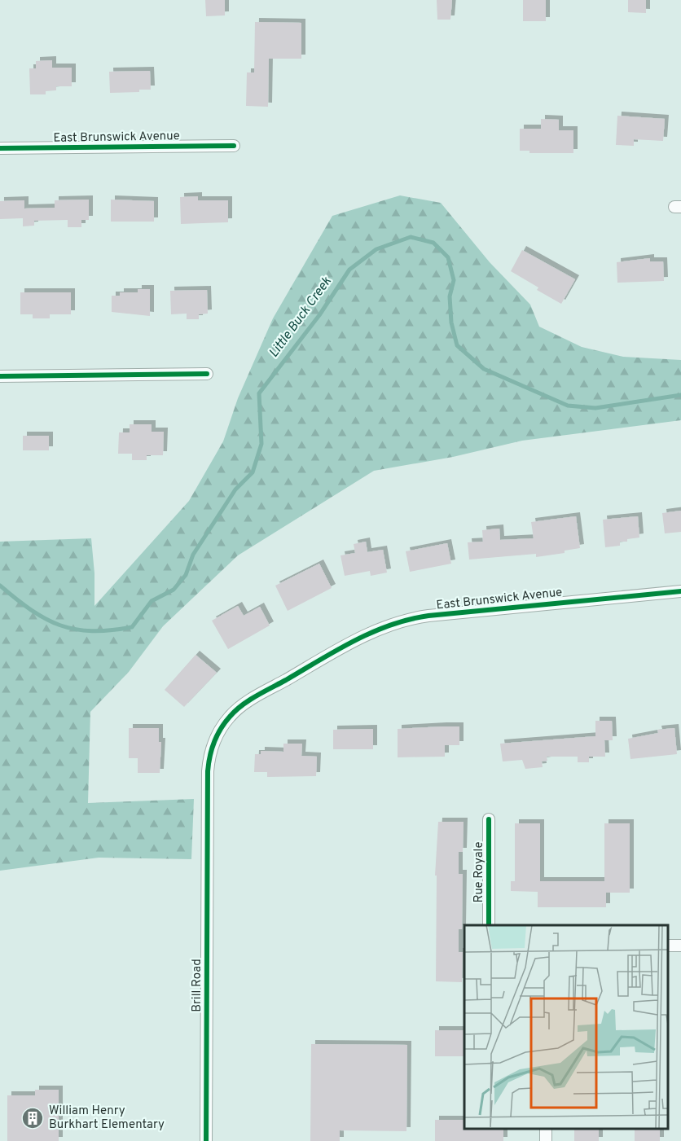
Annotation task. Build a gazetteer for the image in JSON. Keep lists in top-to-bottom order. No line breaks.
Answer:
{"streets":{"street":["East Brunswick Avenue","Rue Royale","Brill Road"]},"crossings":[["East Brunswick Avenue","Brill Road"]],"water":["Little Buck Creek"],"places":{"building":["William Henry Burkhart Elementary"]}}
